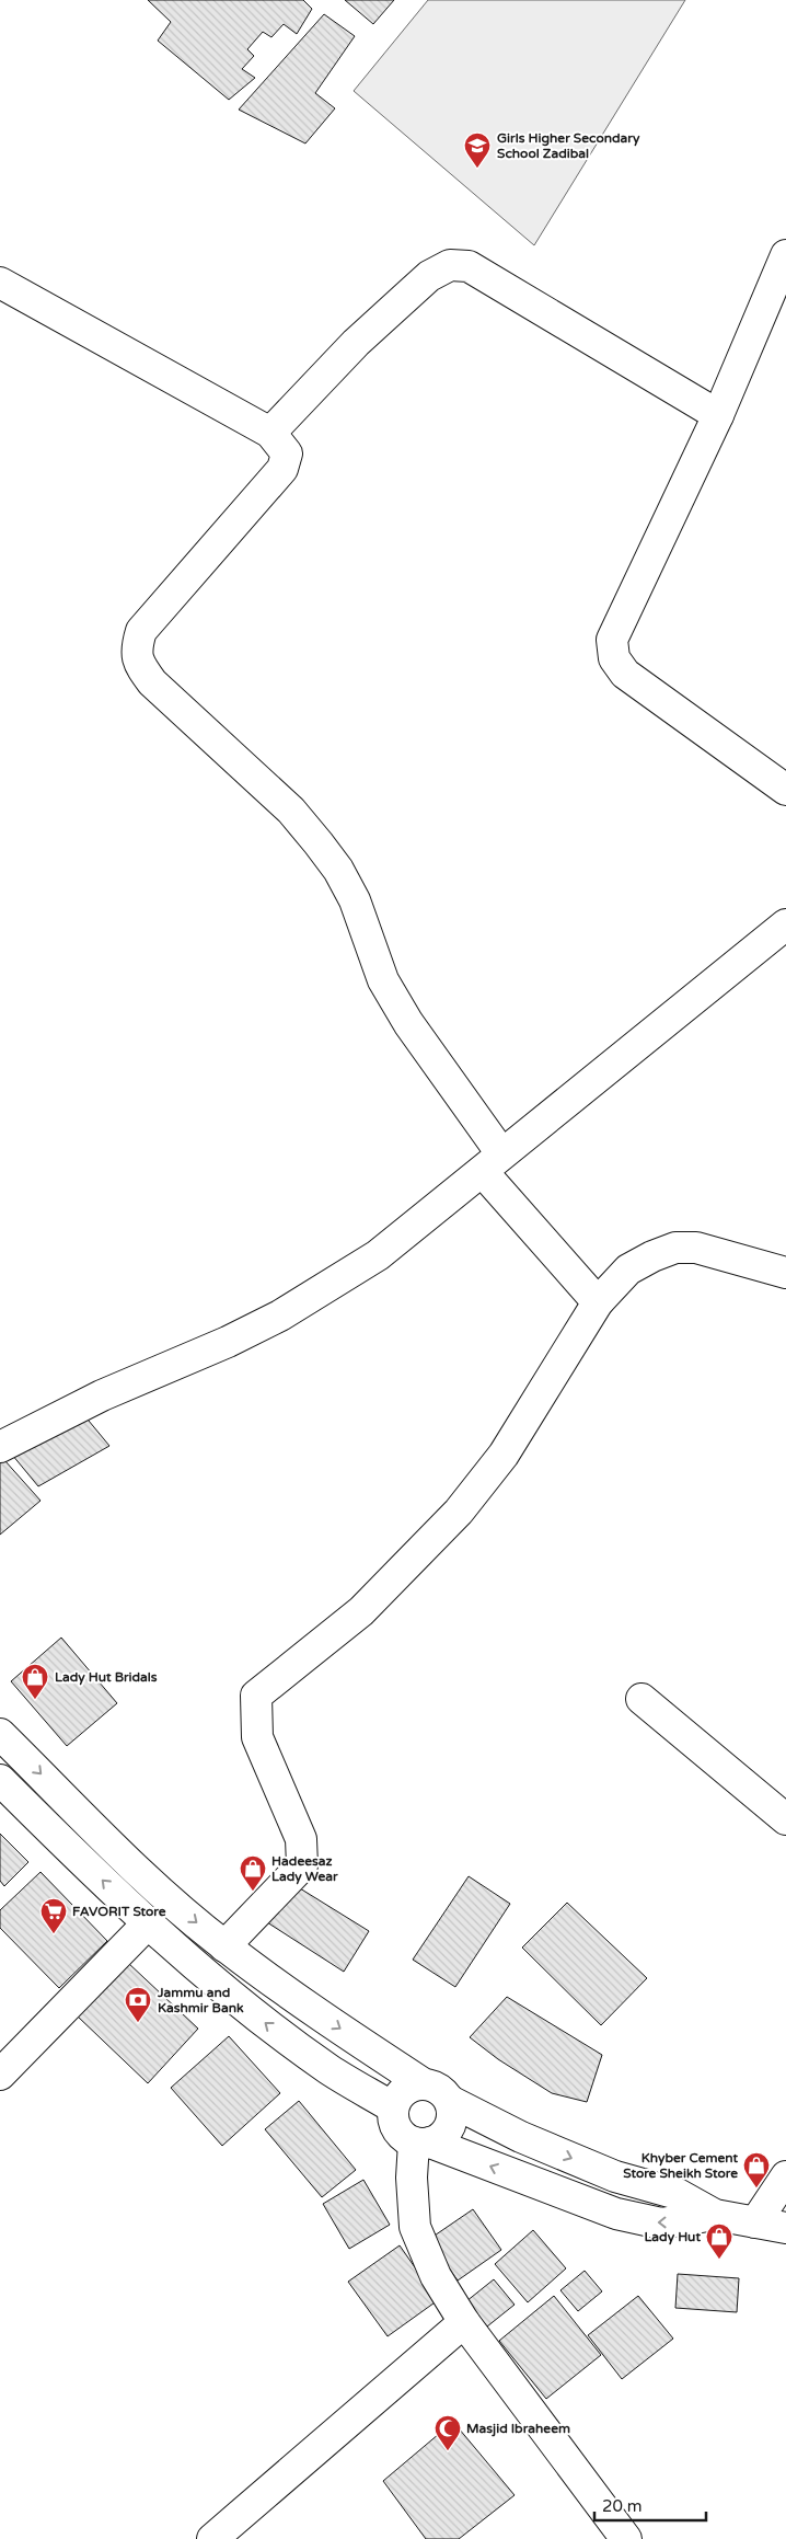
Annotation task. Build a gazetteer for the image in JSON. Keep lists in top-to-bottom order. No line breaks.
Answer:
{"places":{"school or university":["Girls Higher Secondary School Zadibal"],"shop":["Lady Hut Bridals","Hadeesaz Lady Wear","Khyber Cement Store Sheikh Store","Lady Hut"],"supermarket":["FAVORIT Store"],"bank":["Jammu and Kashmir Bank"],"mosque":["Masjid Ibraheem"]},"scale_bar":"20 m"}
